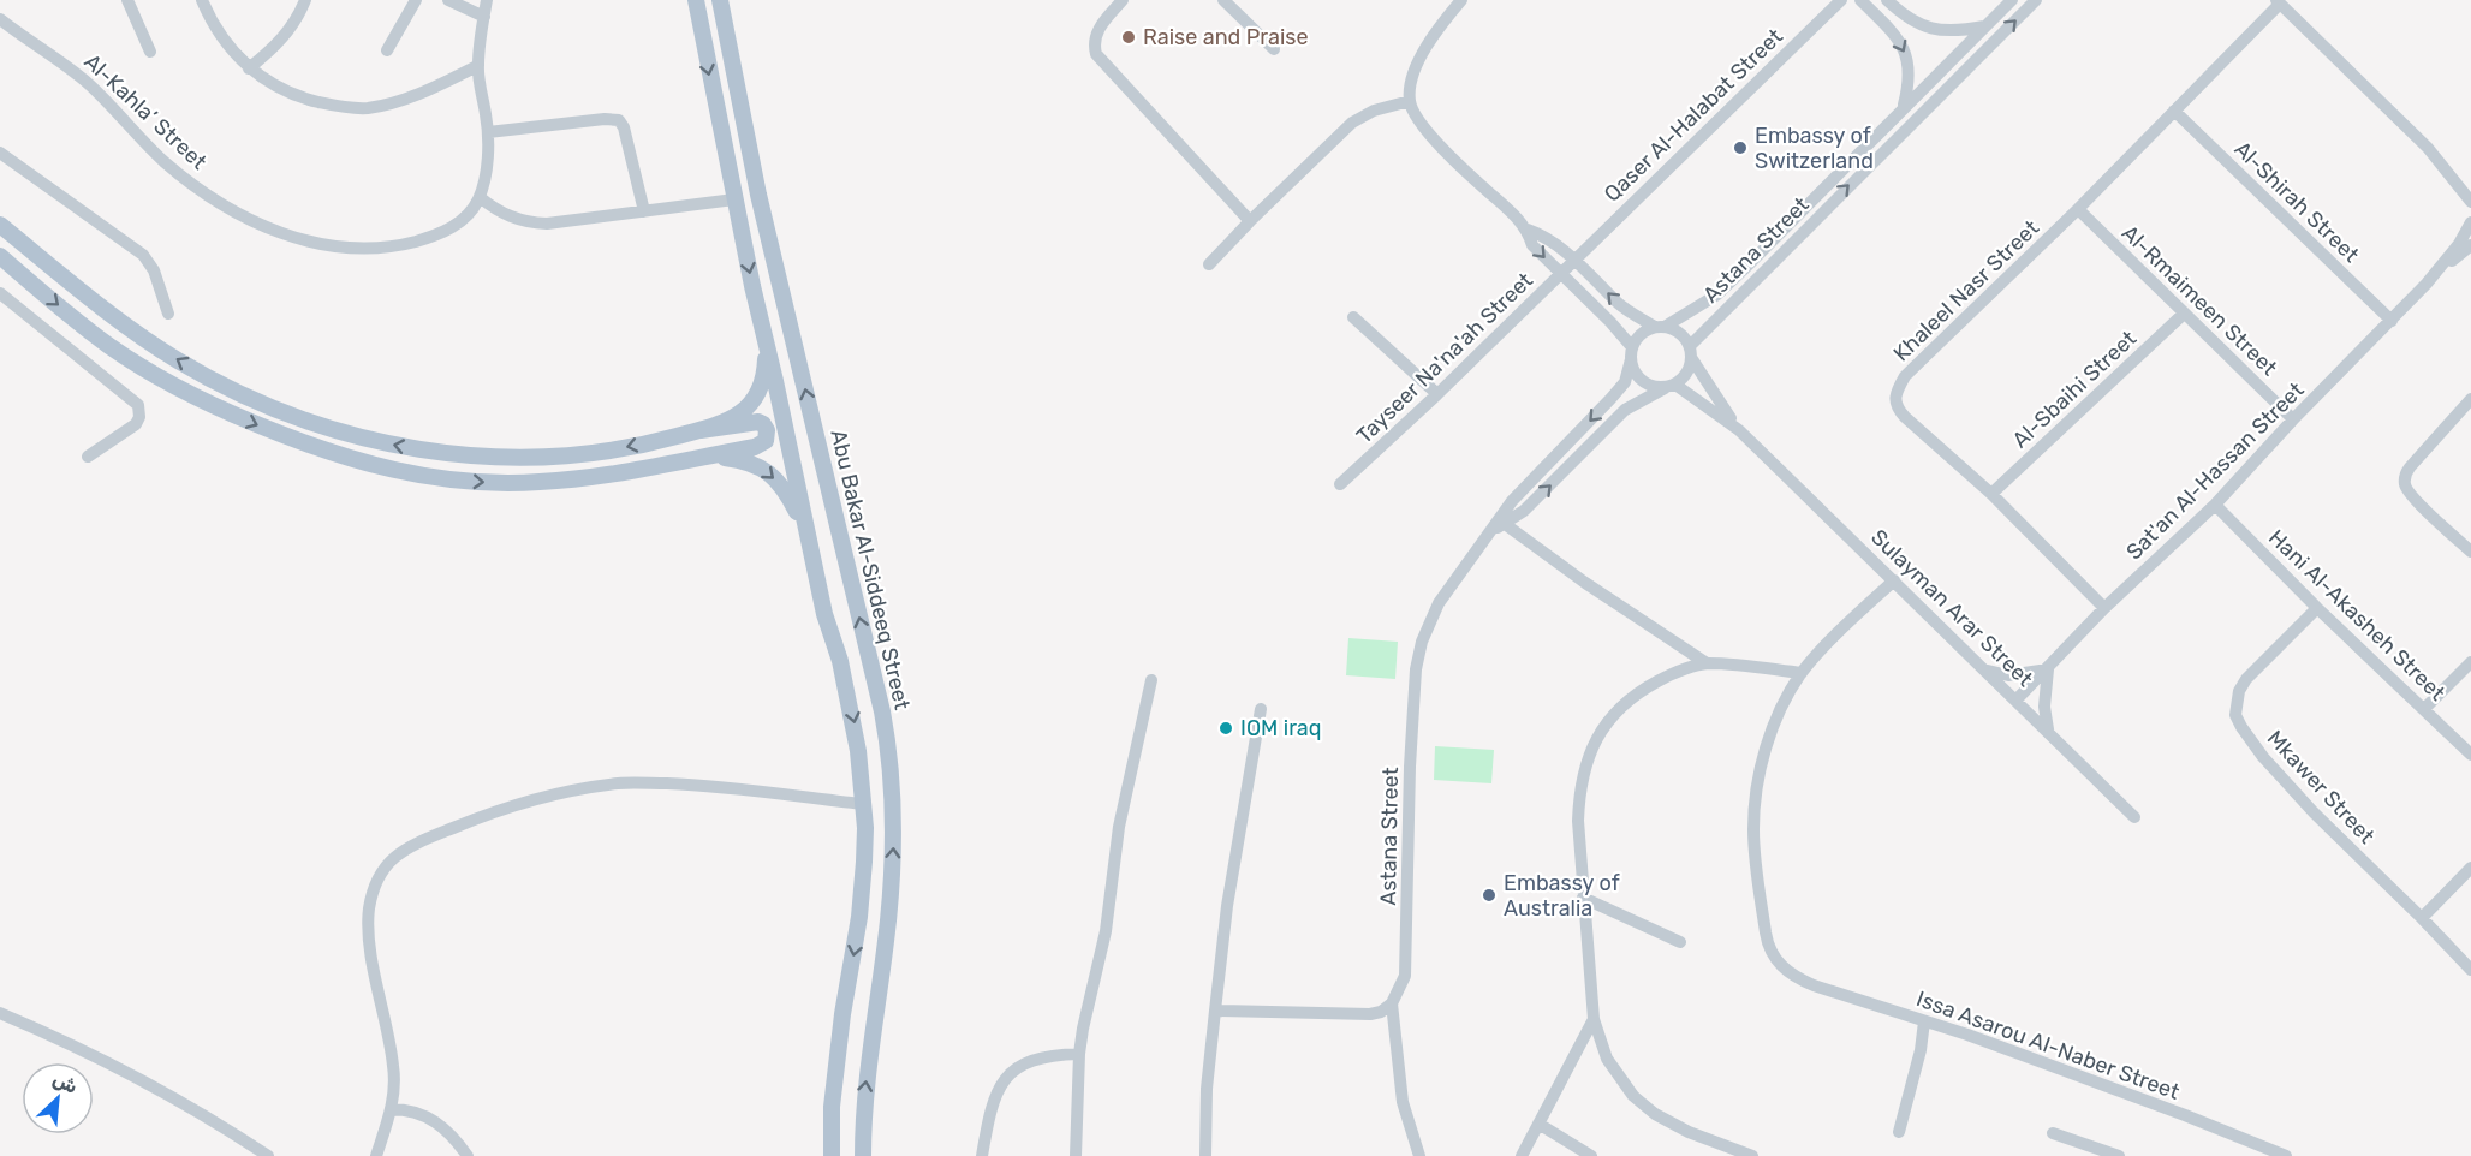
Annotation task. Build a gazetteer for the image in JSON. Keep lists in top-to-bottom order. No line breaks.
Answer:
{"streets":{"main road":["Abu Bakar Al-Siddeeq Street"],"street":["Al-Kahla’ Street","Qaser Al-Halabat Street","Al-Shirah Street","Astana Street","Khaleel Nasr Street","Al-Rmaimeen Street","Tayseer Na'na'ah Street","Al-Sbaihi Street","Sat'an Al-Hassan Street","Sulayman Arar Street","Hani Al-Akasheh Street","Mkawer Street","Issa Asarou Al-Naber Street"]},"crossings":[["Qaser Al-Halabat Street","Tayseer Na'na'ah Street"],["Al-Shirah Street","Khaleel Nasr Street"],["Al-Shirah Street","Sat'an Al-Hassan Street"],["Astana Street","Sulayman Arar Street"],["Khaleel Nasr Street","Al-Rmaimeen Street"],["Khaleel Nasr Street","Al-Sbaihi Street"],["Khaleel Nasr Street","Sat'an Al-Hassan Street"],["Al-Rmaimeen Street","Al-Sbaihi Street"],["Al-Rmaimeen Street","Sat'an Al-Hassan Street"],["Sat'an Al-Hassan Street","Sulayman Arar Street"],["Sat'an Al-Hassan Street","Hani Al-Akasheh Street"],["Hani Al-Akasheh Street","Mkawer Street"]],"places":["Raise and Praise","Embassy of Switzerland","IOM iraq","Embassy of Australia"],"north":"top right"}
